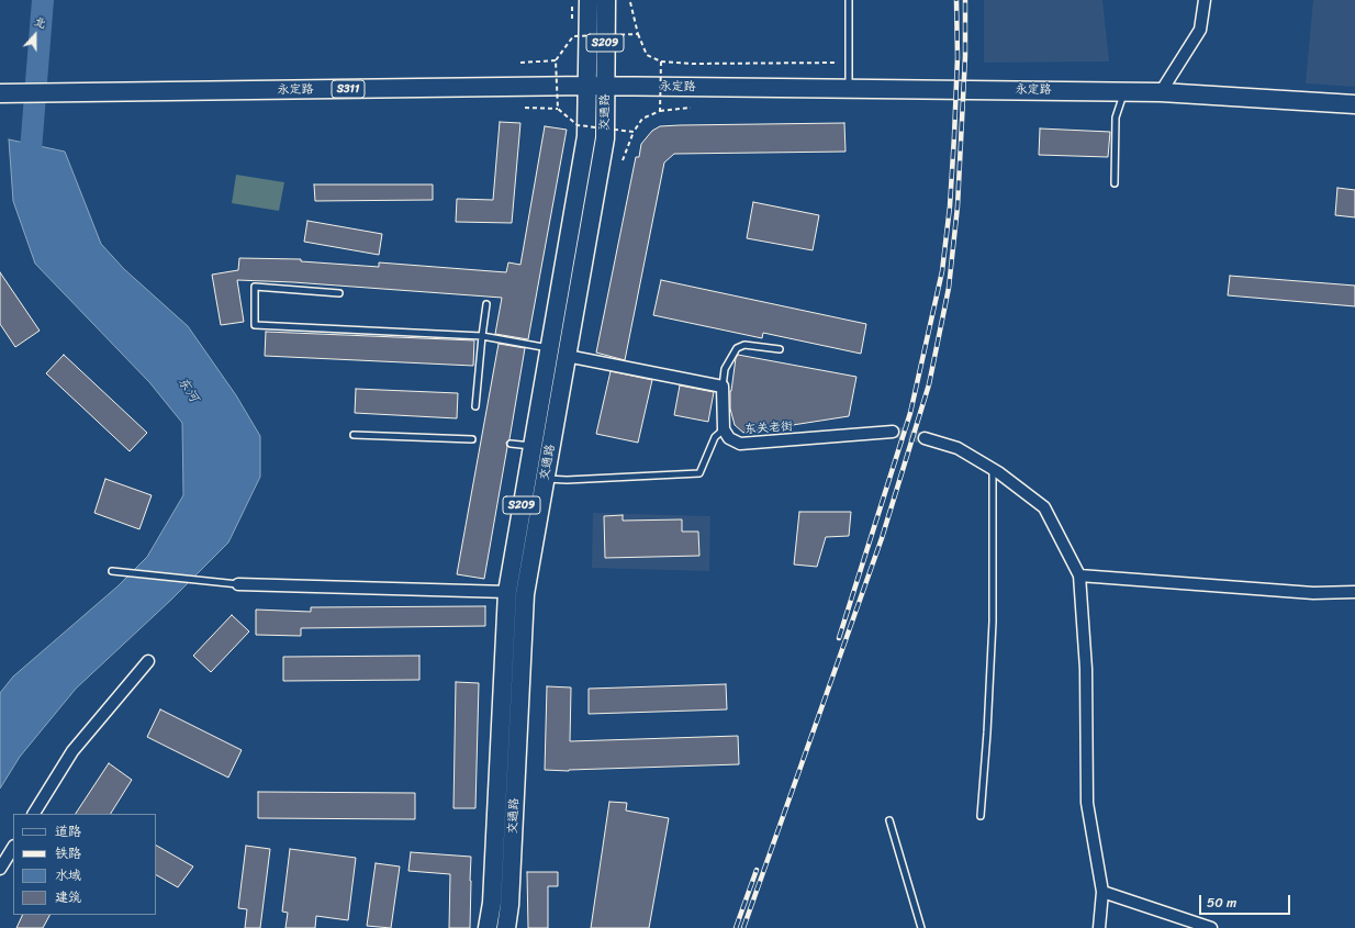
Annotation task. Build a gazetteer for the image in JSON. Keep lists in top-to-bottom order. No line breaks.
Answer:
{"streets":{"main road":["S209","永定路","S311","交通路"],"street":["东关老街"]},"crossings":[["永定路","交通路"]],"water":["东河"],"legend":["道路","铁路","水域","建筑"],"scale_bar":"50 m","north":"top"}
